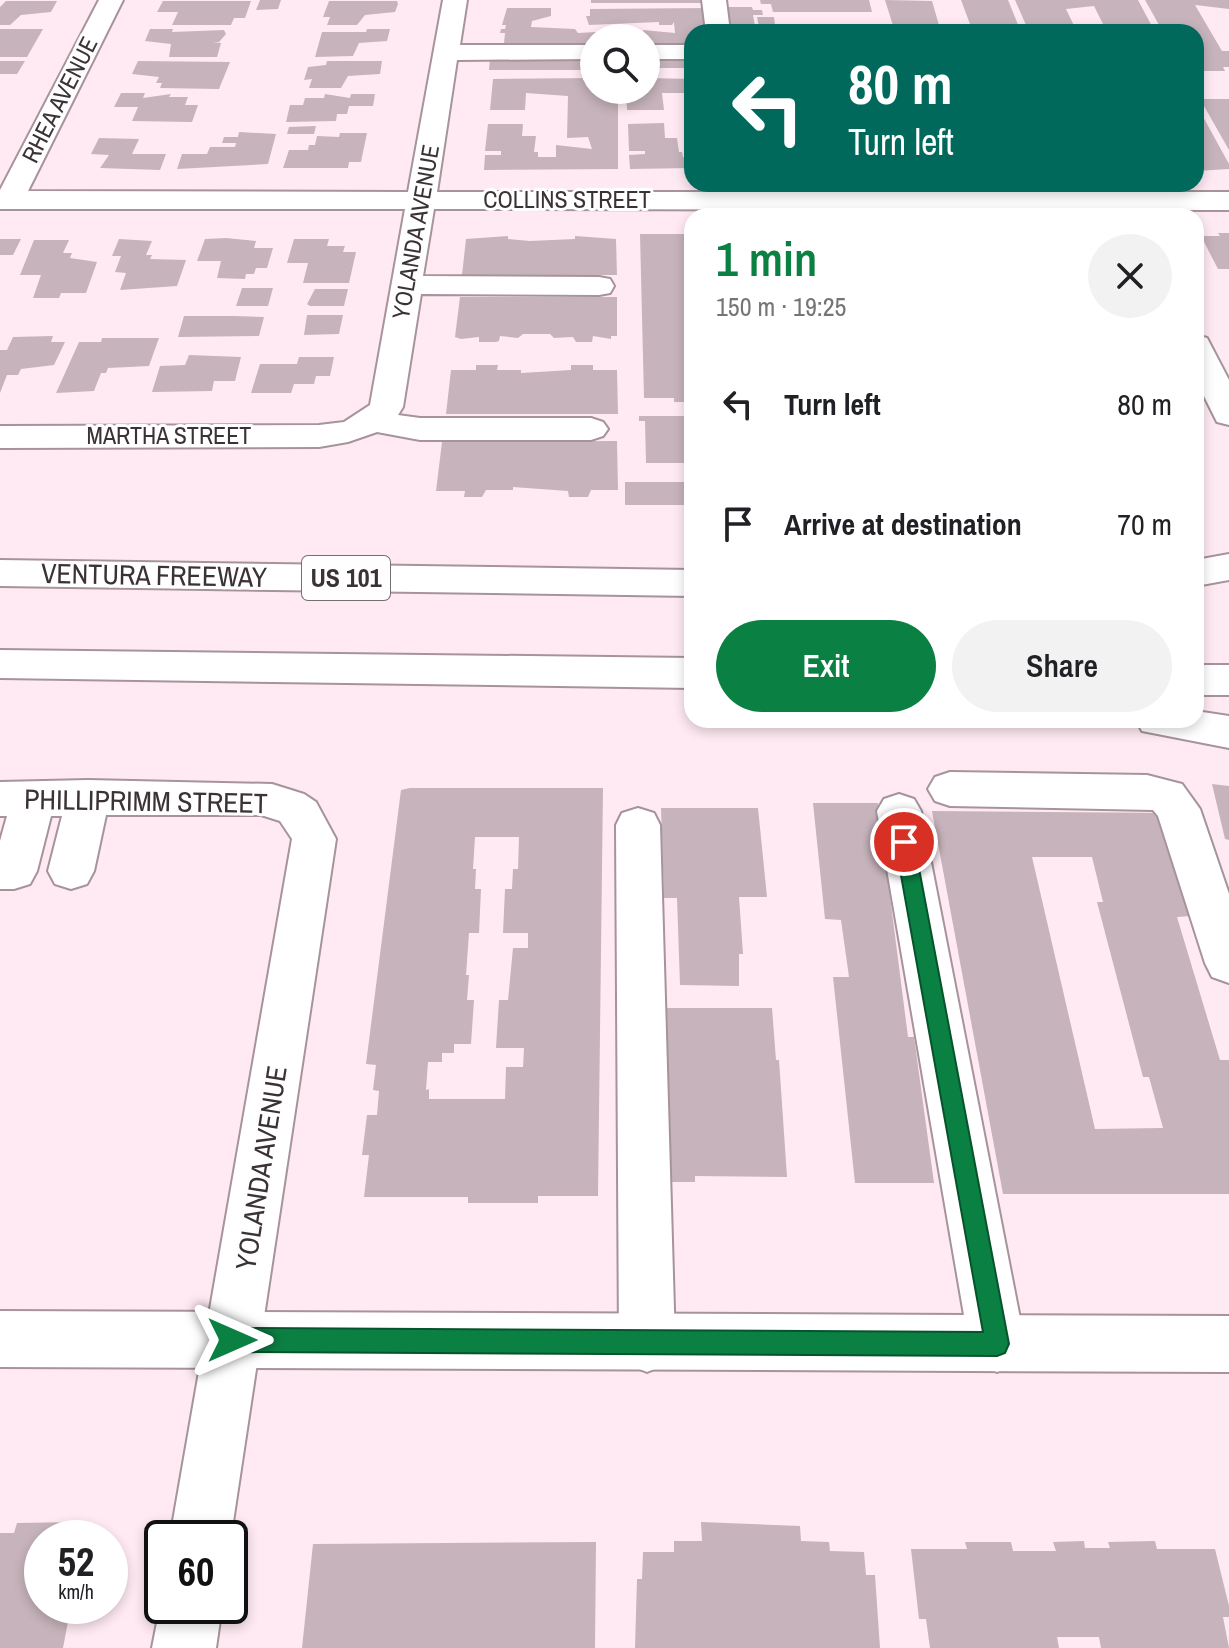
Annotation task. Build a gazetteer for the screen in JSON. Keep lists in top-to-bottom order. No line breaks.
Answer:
{"streets":{"main road":["RHEA AVENUE","COLLINS STREET","YOLANDA AVENUE","MARTHA STREET","VENTURA FREEWAY","US 101","PHILLIPRIMM STREET"]},"crossings":[["RHEA AVENUE","COLLINS STREET"],["COLLINS STREET","YOLANDA AVENUE"],["YOLANDA AVENUE","MARTHA STREET"],["YOLANDA AVENUE","PHILLIPRIMM STREET"]],"page":{"turn":["80 m","Turn left"],"heading":["1 min","150 m · 19:25"],"list":[{"name":"Turn left","value":"80 m"},{"name":"Arrive at destination","value":"70 m"}],"buttons":["Exit","Share"],"speed":"52 km/h","limit":"60"}}
